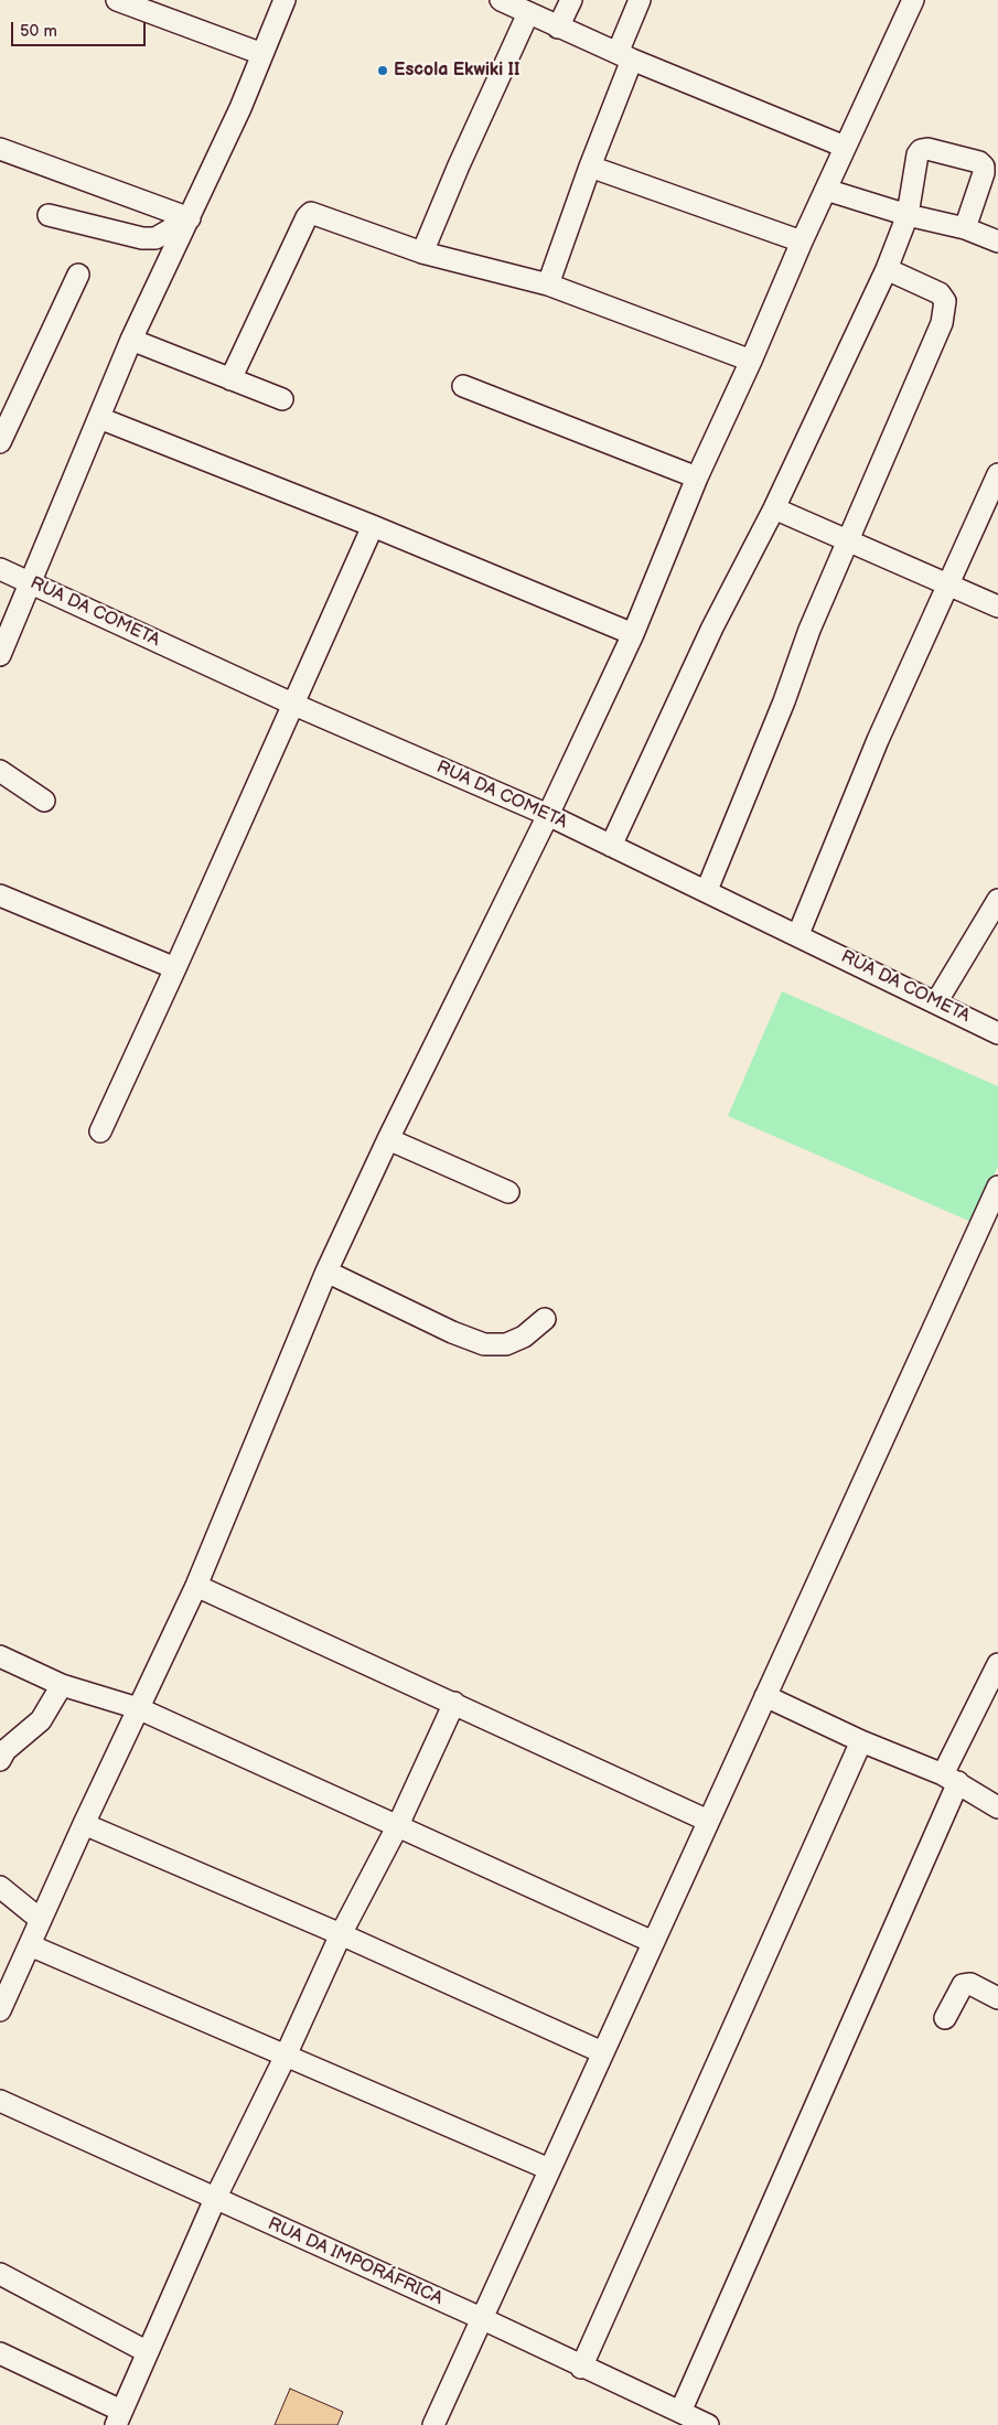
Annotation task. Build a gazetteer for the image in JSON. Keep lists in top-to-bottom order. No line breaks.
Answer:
{"streets":{"street":["RUA DA COMETA","RUA DA IMPORÁFRICA"]},"places":["Escola Ekwiki II"],"scale_bar":"50 m"}
